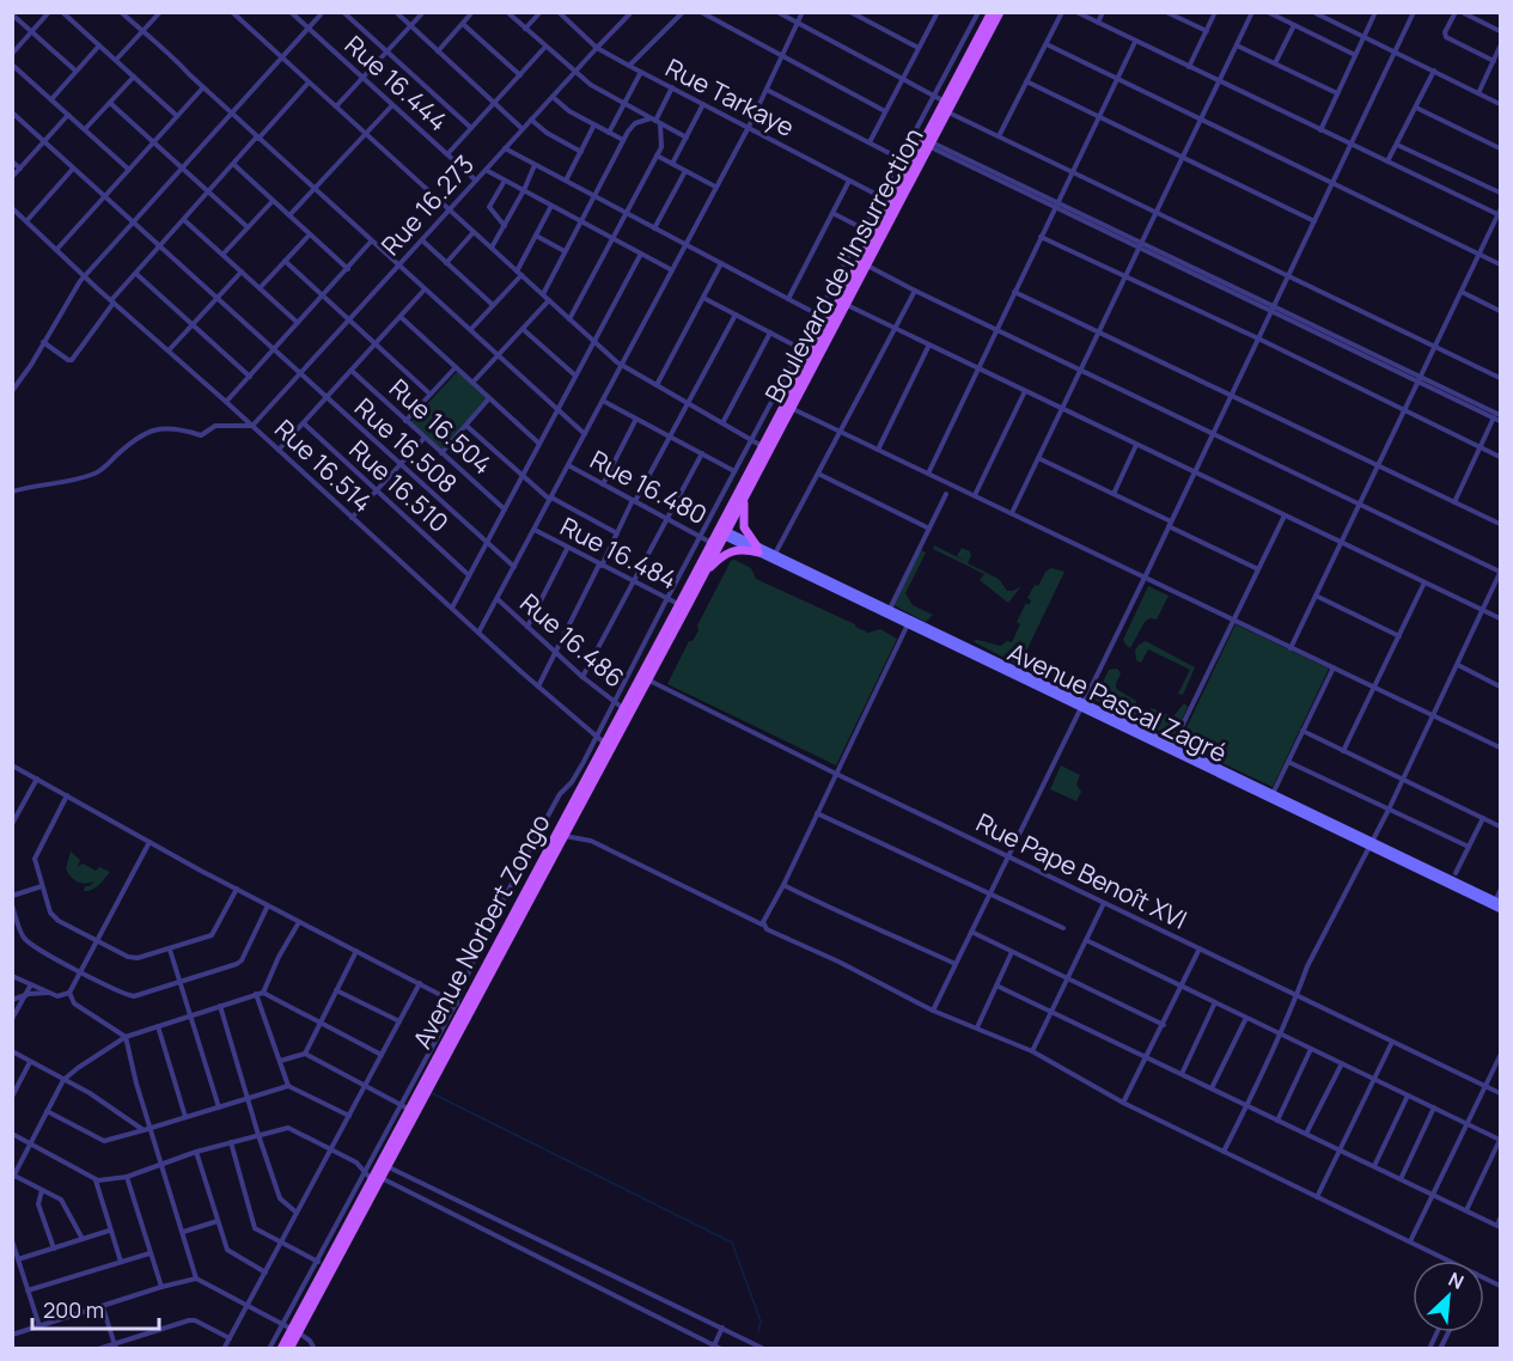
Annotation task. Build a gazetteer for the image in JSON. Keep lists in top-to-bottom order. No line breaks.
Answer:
{"streets":{"main road":["Boulevard de l'Insurrection","Avenue Pascal Zagré","Avenue Norbert Zongo"],"street":["Rue 16.444","Rue Tarkaye","Rue 16.273","Rue 16.504","Rue 16.508","Rue 16.514","Rue 16.510","Rue 16.480","Rue 16.484","Rue 16.486","Rue Pape Benoît XVI"]},"crossings":[["Rue 16.444","Rue 16.273"],["Rue Tarkaye","Rue 16.273"],["Rue Tarkaye","Boulevard de l'Insurrection"],["Rue 16.273","Rue 16.508"],["Rue 16.273","Rue 16.514"],["Boulevard de l'Insurrection","Avenue Pascal Zagré"],["Boulevard de l'Insurrection","Avenue Norbert Zongo"],["Rue 16.514","Avenue Norbert Zongo"],["Rue 16.480","Avenue Norbert Zongo"],["Rue 16.484","Avenue Norbert Zongo"],["Rue 16.486","Avenue Norbert Zongo"],["Avenue Pascal Zagré","Avenue Norbert Zongo"],["Rue Pape Benoît XVI","Avenue Norbert Zongo"]],"scale_bar":"200 m","north":"top right"}
